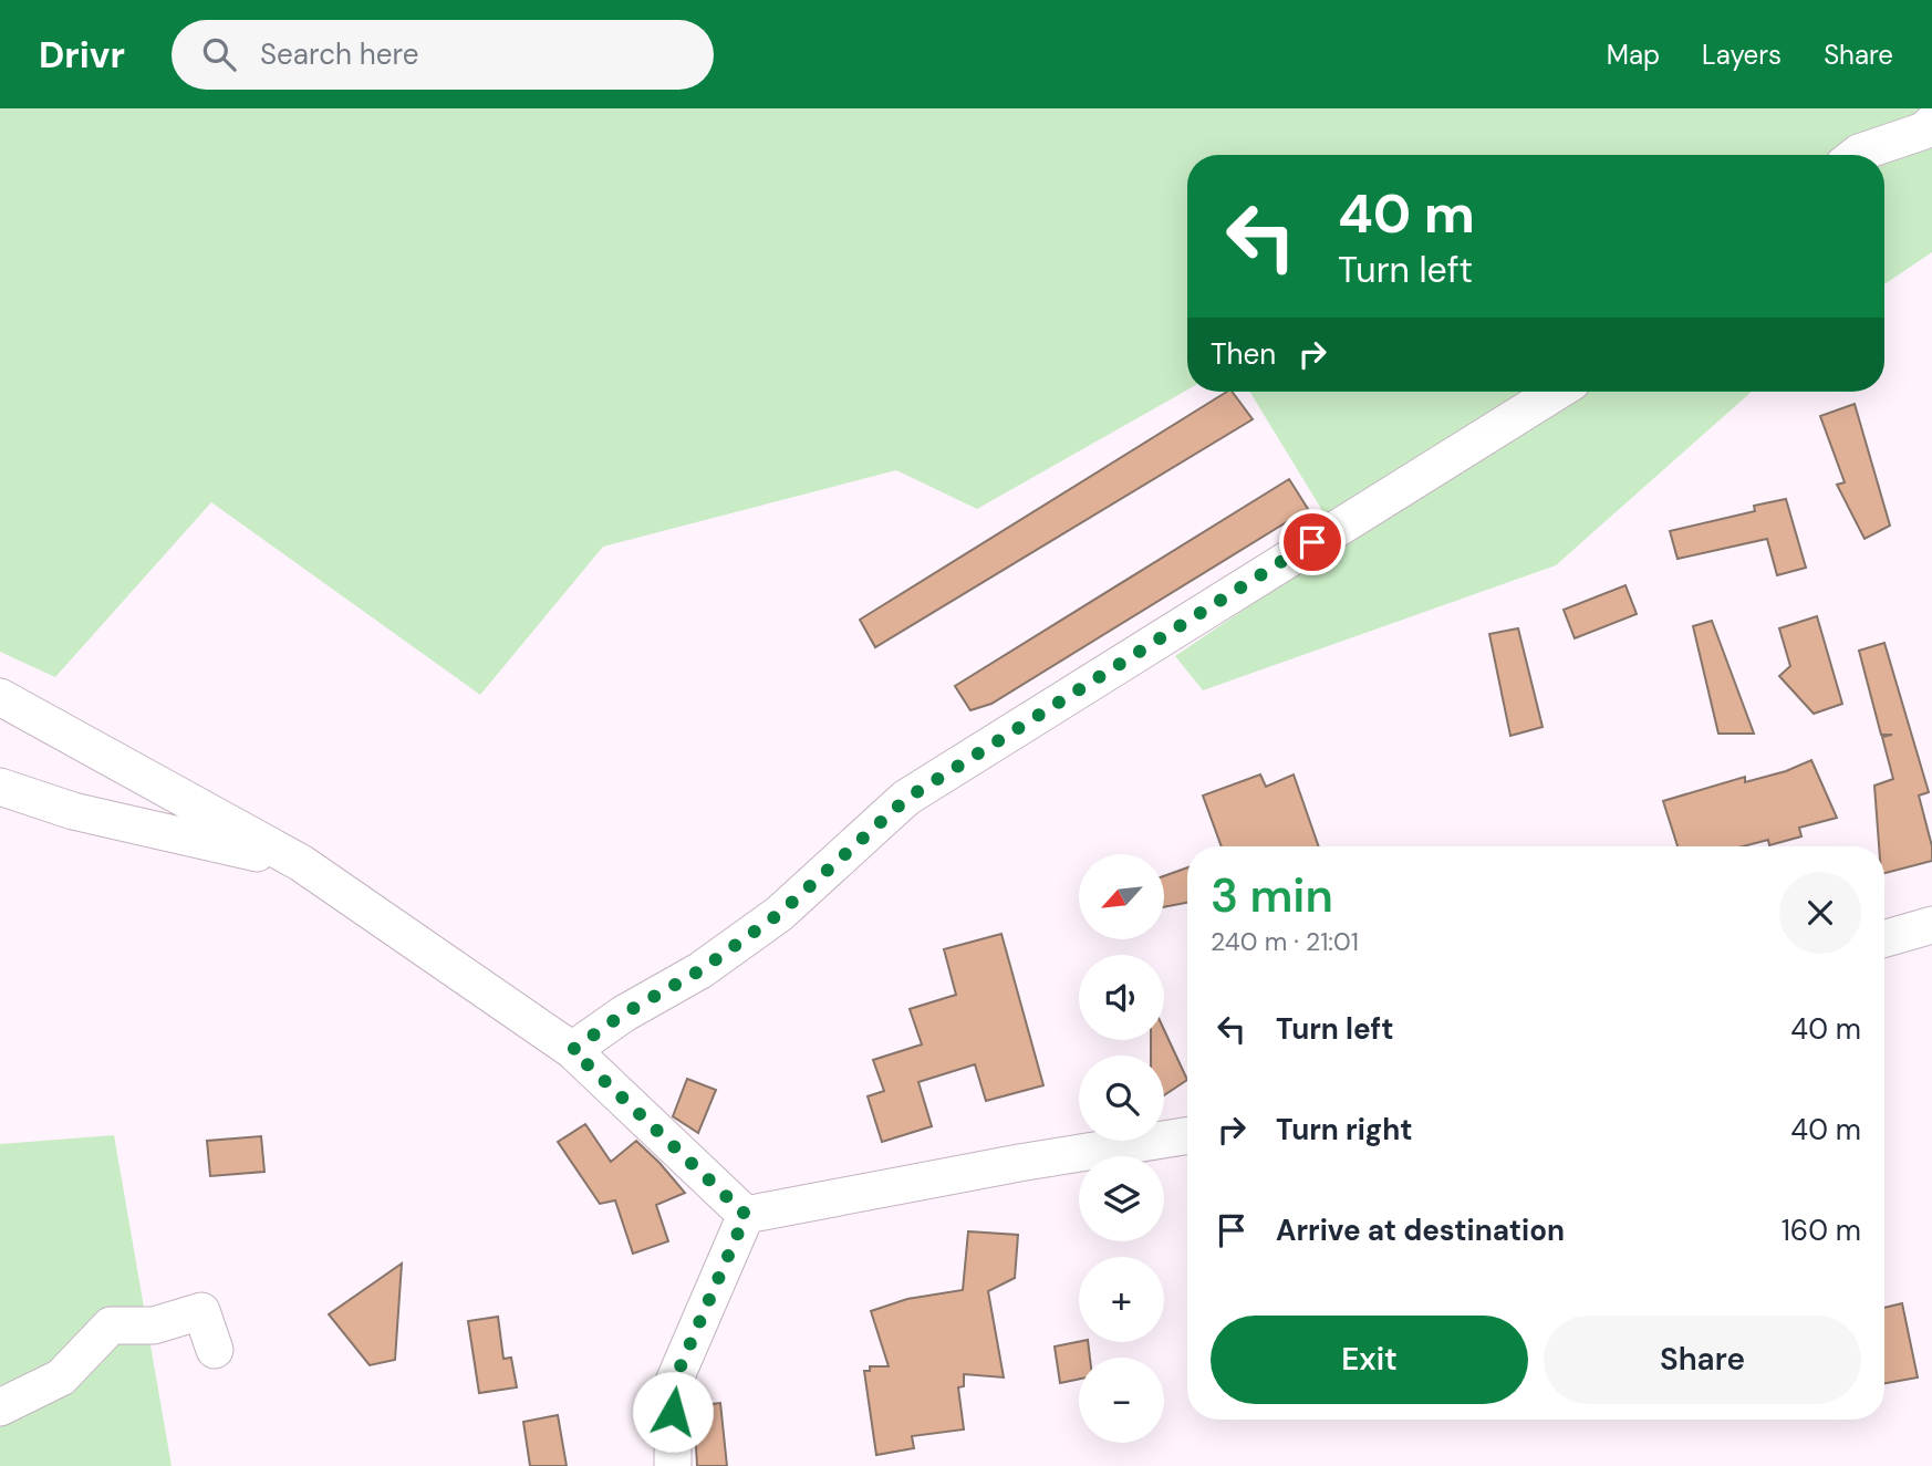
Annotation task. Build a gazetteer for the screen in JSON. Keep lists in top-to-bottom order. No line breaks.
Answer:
{"north":"bottom left","page":{"header":"Drivr","search":"Search here","nav":["Map","Layers","Share"],"turn":["40 m","Turn left"],"then":"Then","heading":["3 min","240 m · 21:01"],"map_buttons":["+","−"],"list":[{"name":"Turn left","value":"40 m"},{"name":"Turn right","value":"40 m"},{"name":"Arrive at destination","value":"160 m"}],"buttons":["Exit","Share"]}}
